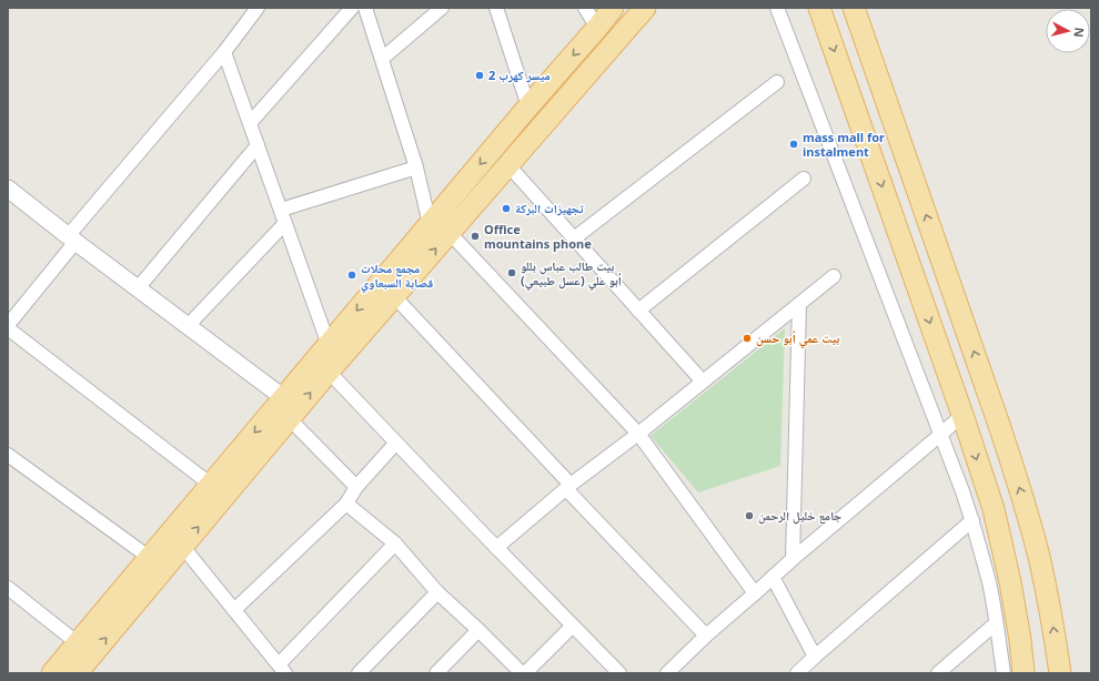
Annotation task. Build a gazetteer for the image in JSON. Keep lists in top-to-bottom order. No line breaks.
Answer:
{"places":["ميسر كهرب 2","mass mall for instalment","تجهيزات البركة","Office mountains phone","بيت طالب عباس بللو أبو علي (عسل طبيعي)","مجمع محلات قصابة السبعاوي","بيت عمي أبو حسن","جامع خليل الرحمن"],"north":"right"}
